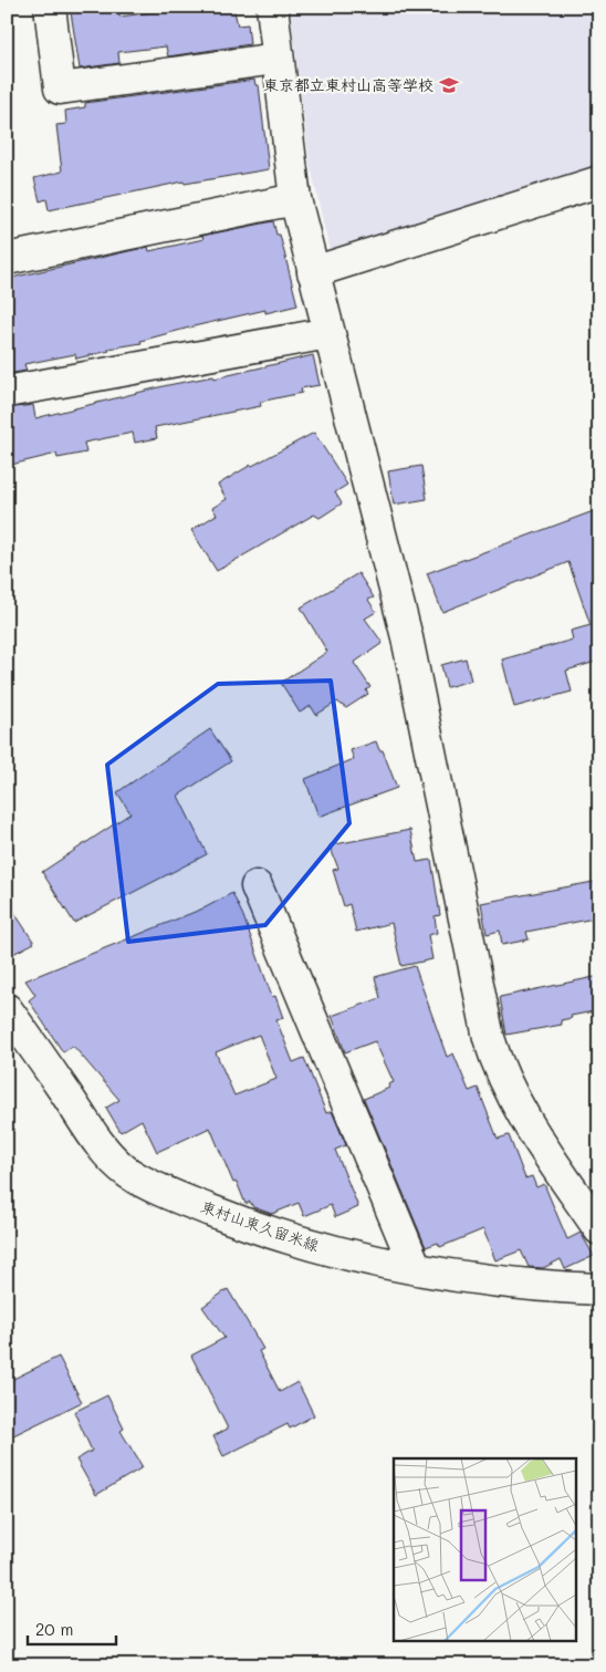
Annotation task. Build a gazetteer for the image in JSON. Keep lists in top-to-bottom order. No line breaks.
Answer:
{"streets":{"street":["東村山東久留米線"]},"places":{"school or university":["東京都立東村山高等学校"]},"scale_bar":"20 m"}
